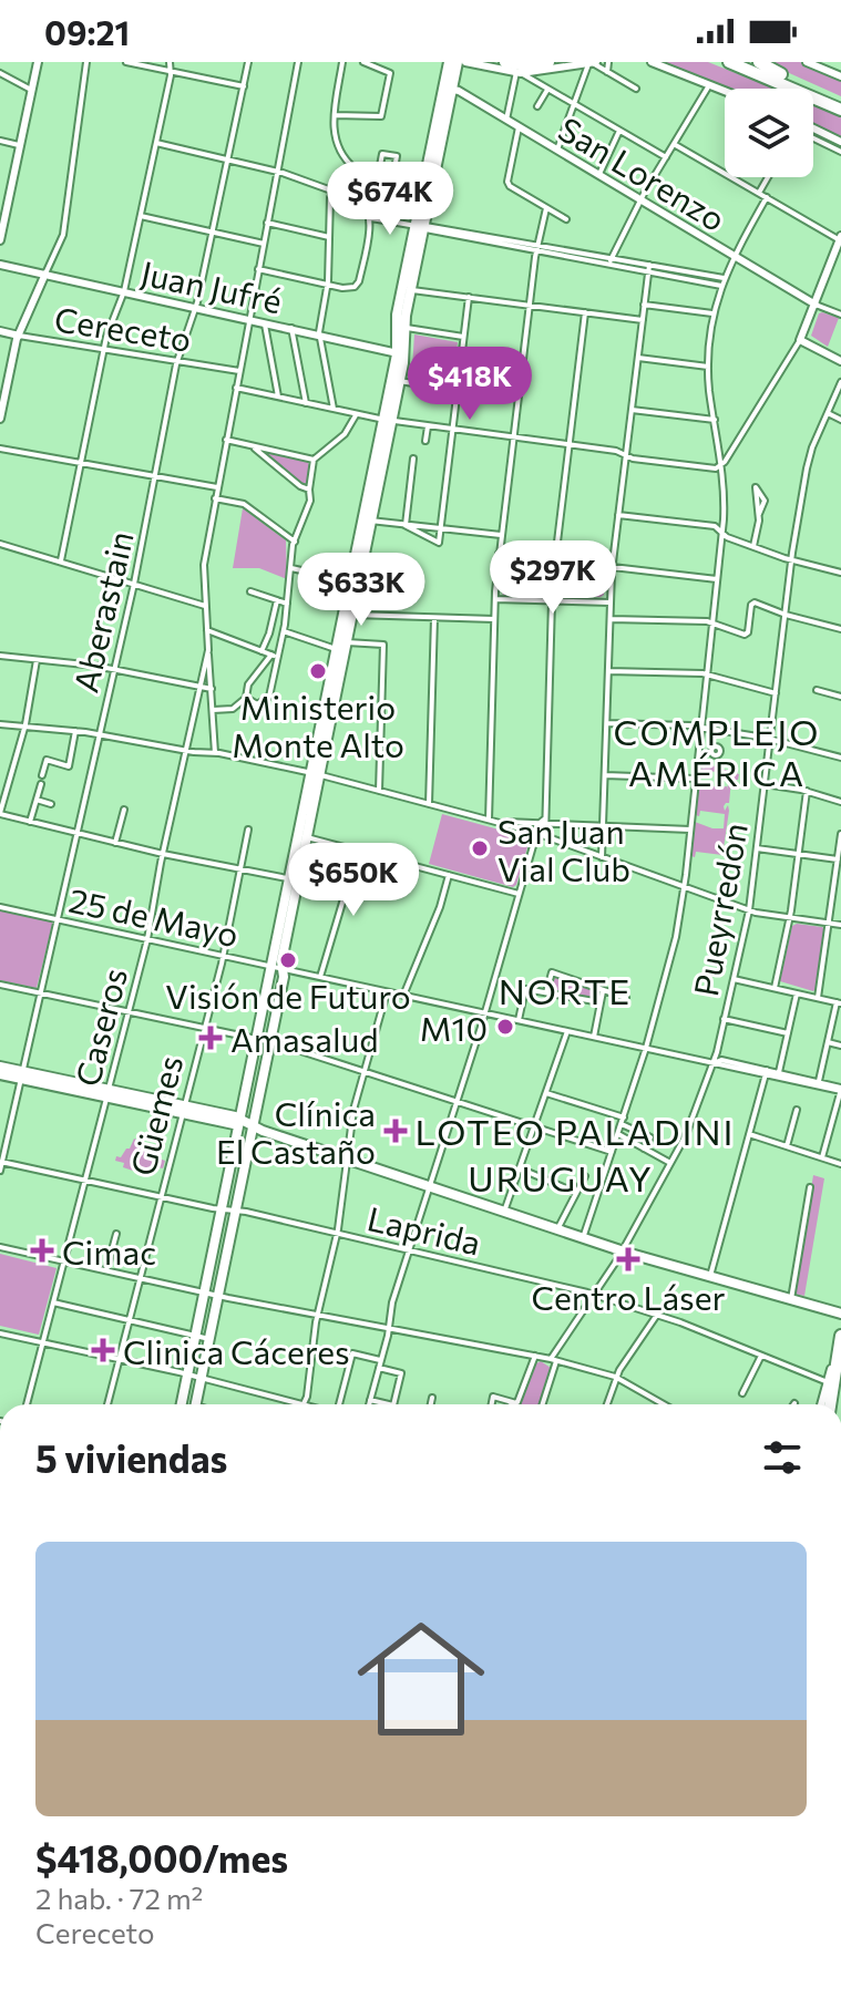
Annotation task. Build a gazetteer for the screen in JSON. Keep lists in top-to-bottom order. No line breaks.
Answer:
{"streets":{"street":["San Lorenzo","Juan Jufré","Cereceto","Aberastain","Pueyrredón","25 de Mayo","Caseros","Güemes","Laprida"]},"crossings":[["Juan Jufré","Aberastain"],["Juan Jufré","Caseros"],["Cereceto","Aberastain"],["Cereceto","Caseros"],["Aberastain","25 de Mayo"],["Aberastain","Laprida"],["Pueyrredón","25 de Mayo"],["Pueyrredón","Laprida"],["25 de Mayo","Caseros"],["25 de Mayo","Güemes"],["Caseros","Laprida"],["Güemes","Laprida"]],"districts":["COMPLEJO AMÉRICA","NORTE","LOTEO PALADINI","URUGUAY"],"places":{"other":["Ministerio Monte Alto","San Juan Vial Club","Visión de Futuro","M10"],"health":["Amasalud","Clínica El Castaño","Cimac","Centro Láser","Clinica Cáceres"]},"page":{"status":"09:21","price":["$674K","$418K","$297K","$633K","$650K"],"heading":"5 viviendas","list":[{"name":"$418,000/mes","note":"2 hab. · 72 m² · Cereceto"}]}}
